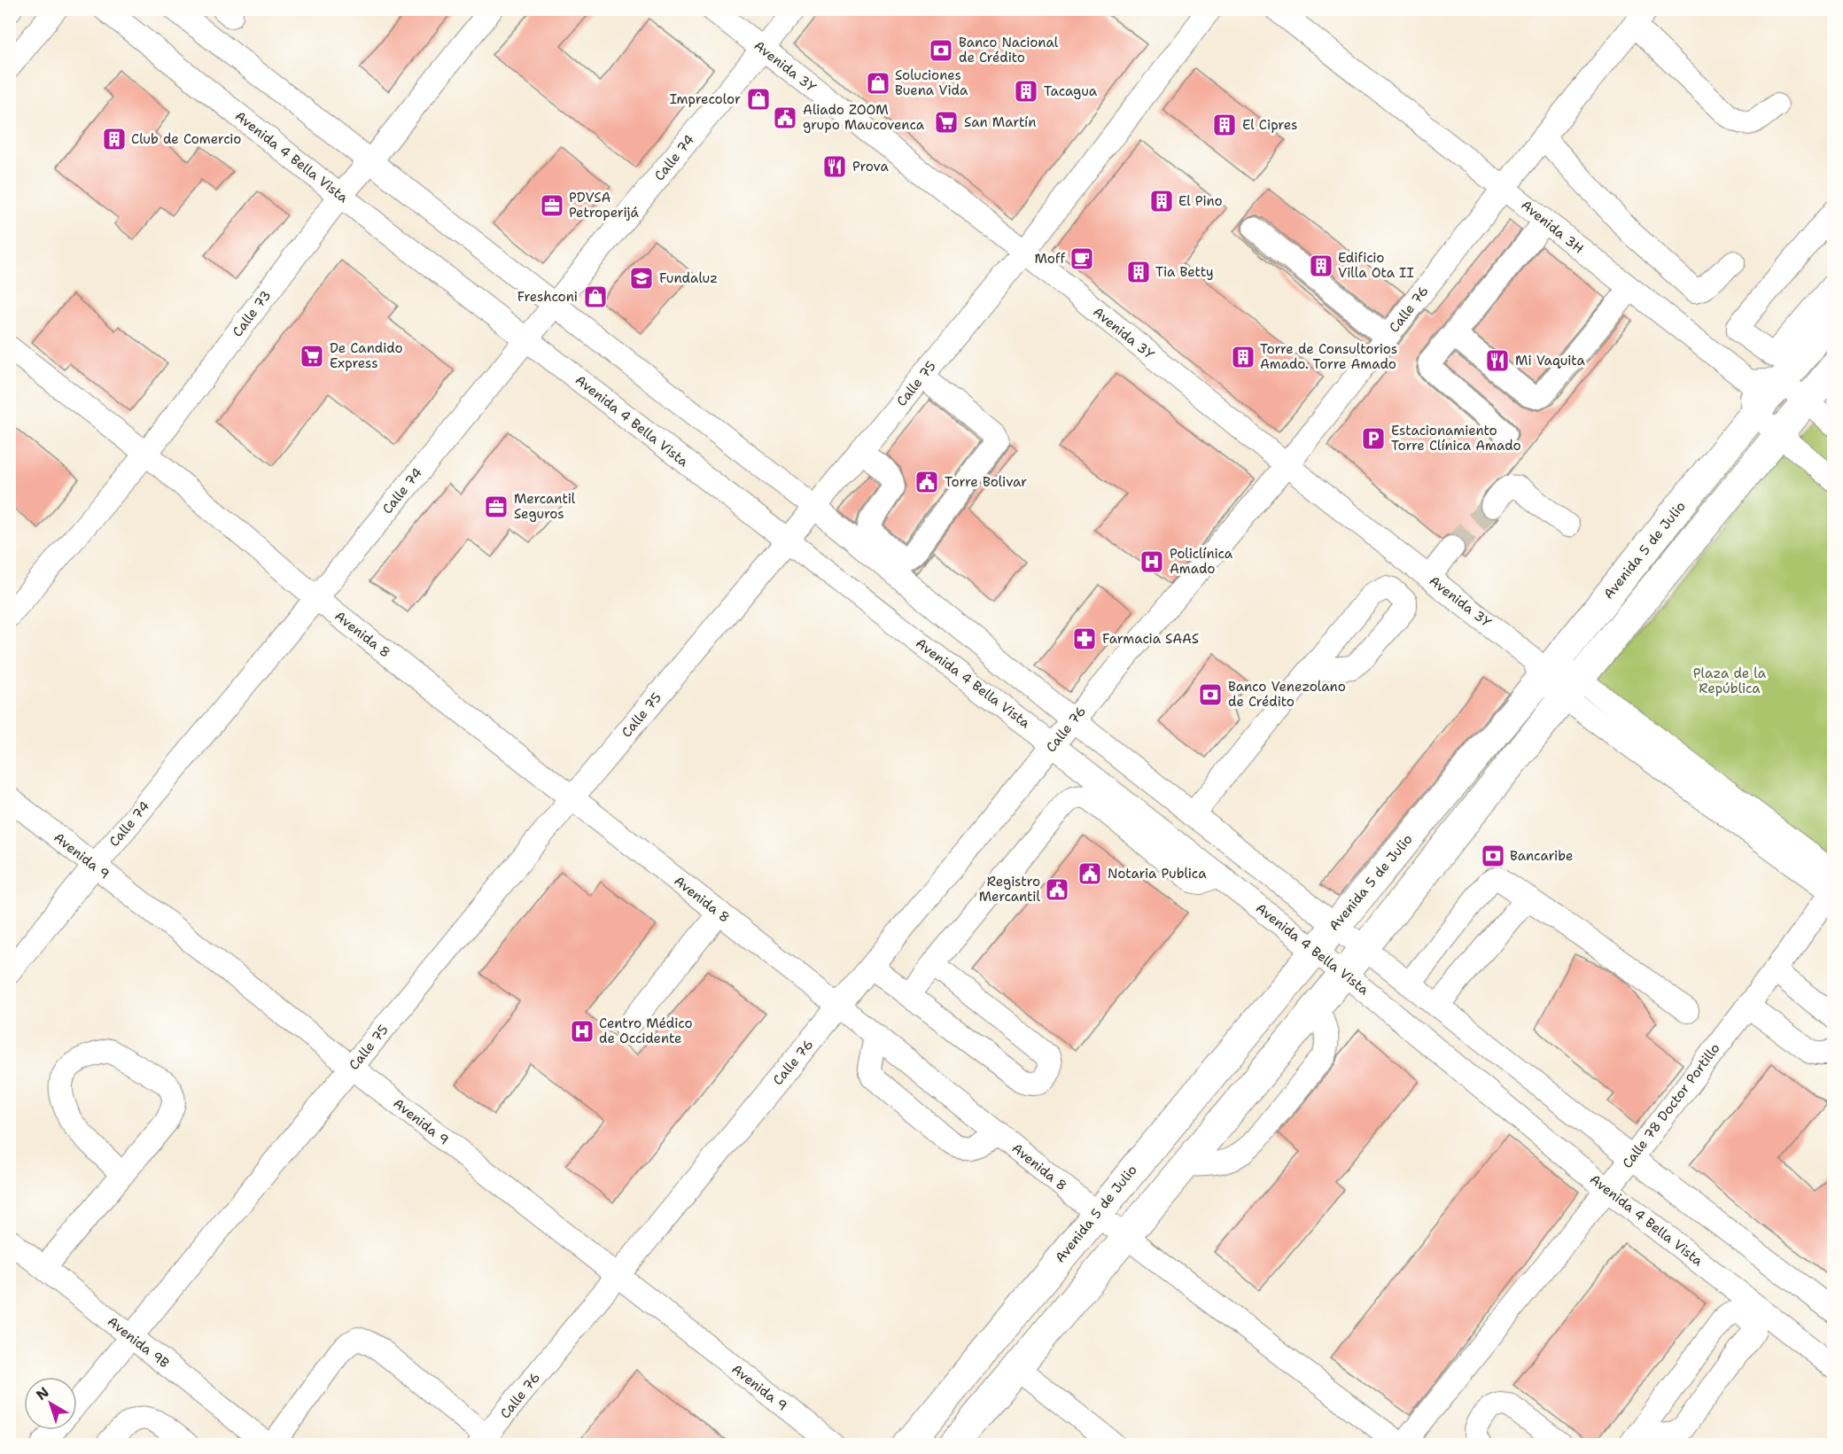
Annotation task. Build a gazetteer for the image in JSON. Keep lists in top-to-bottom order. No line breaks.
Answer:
{"streets":{"main road":["Avenida 5 de Julio"],"street":["Avenida 3Y","Avenida 4 Bella Vista","Calle 74","Avenida 3H","Calle 76","Calle 73","Calle 75","Avenida 8","Avenida 9","Calle 78 Doctor Portillo","Avenida 9B"]},"crossings":[["Avenida 3Y","Calle 74"],["Avenida 3Y","Calle 76"],["Avenida 3Y","Calle 75"],["Avenida 3Y","Avenida 5 de Julio"],["Avenida 3Y","Calle 78 Doctor Portillo"],["Avenida 4 Bella Vista","Calle 74"],["Avenida 4 Bella Vista","Calle 76"],["Avenida 4 Bella Vista","Calle 73"],["Avenida 4 Bella Vista","Calle 75"],["Avenida 4 Bella Vista","Avenida 5 de Julio"],["Avenida 4 Bella Vista","Calle 78 Doctor Portillo"],["Calle 74","Avenida 8"],["Calle 74","Avenida 9"],["Avenida 3H","Calle 76"],["Calle 76","Avenida 8"],["Calle 76","Avenida 9"],["Calle 73","Avenida 8"],["Calle 75","Avenida 8"],["Calle 75","Avenida 9"],["Calle 75","Avenida 9B"],["Avenida 5 de Julio","Avenida 8"],["Avenida 8","Calle 78 Doctor Portillo"]],"parks":["Plaza de la República"],"places":{"bank":["Banco Nacional de Crédito","Banco Venezolano de Crédito","Bancaribe"],"shop":["Soluciones Buena Vida","Imprecolor","Freshconi"],"building":["Tacagua","El Cipres","Club de Comercio","El Pino","Edificio Villa Ota II","Tia Betty","Torre de Consultorios Amado. Torre Amado"],"public building":["Aliado ZOOM grupo Maucovenca","Torre Bolivar","Notaria Publica","Registro Mercantil"],"supermarket":["San Martín","De Candido Express"],"restaurant":["Prova","Mi Vaquita"],"office":["PDVSA Petroperijá","Mercantil Seguros"],"cafe":["Moff"],"school or university":["Fundaluz"],"parking":["Estacionamiento Torre Clínica Amado"],"hospital":["Policlínica Amado","Centro Médico de Occidente"],"pharmacy":["Farmacia SAAS"]},"north":"top left"}
